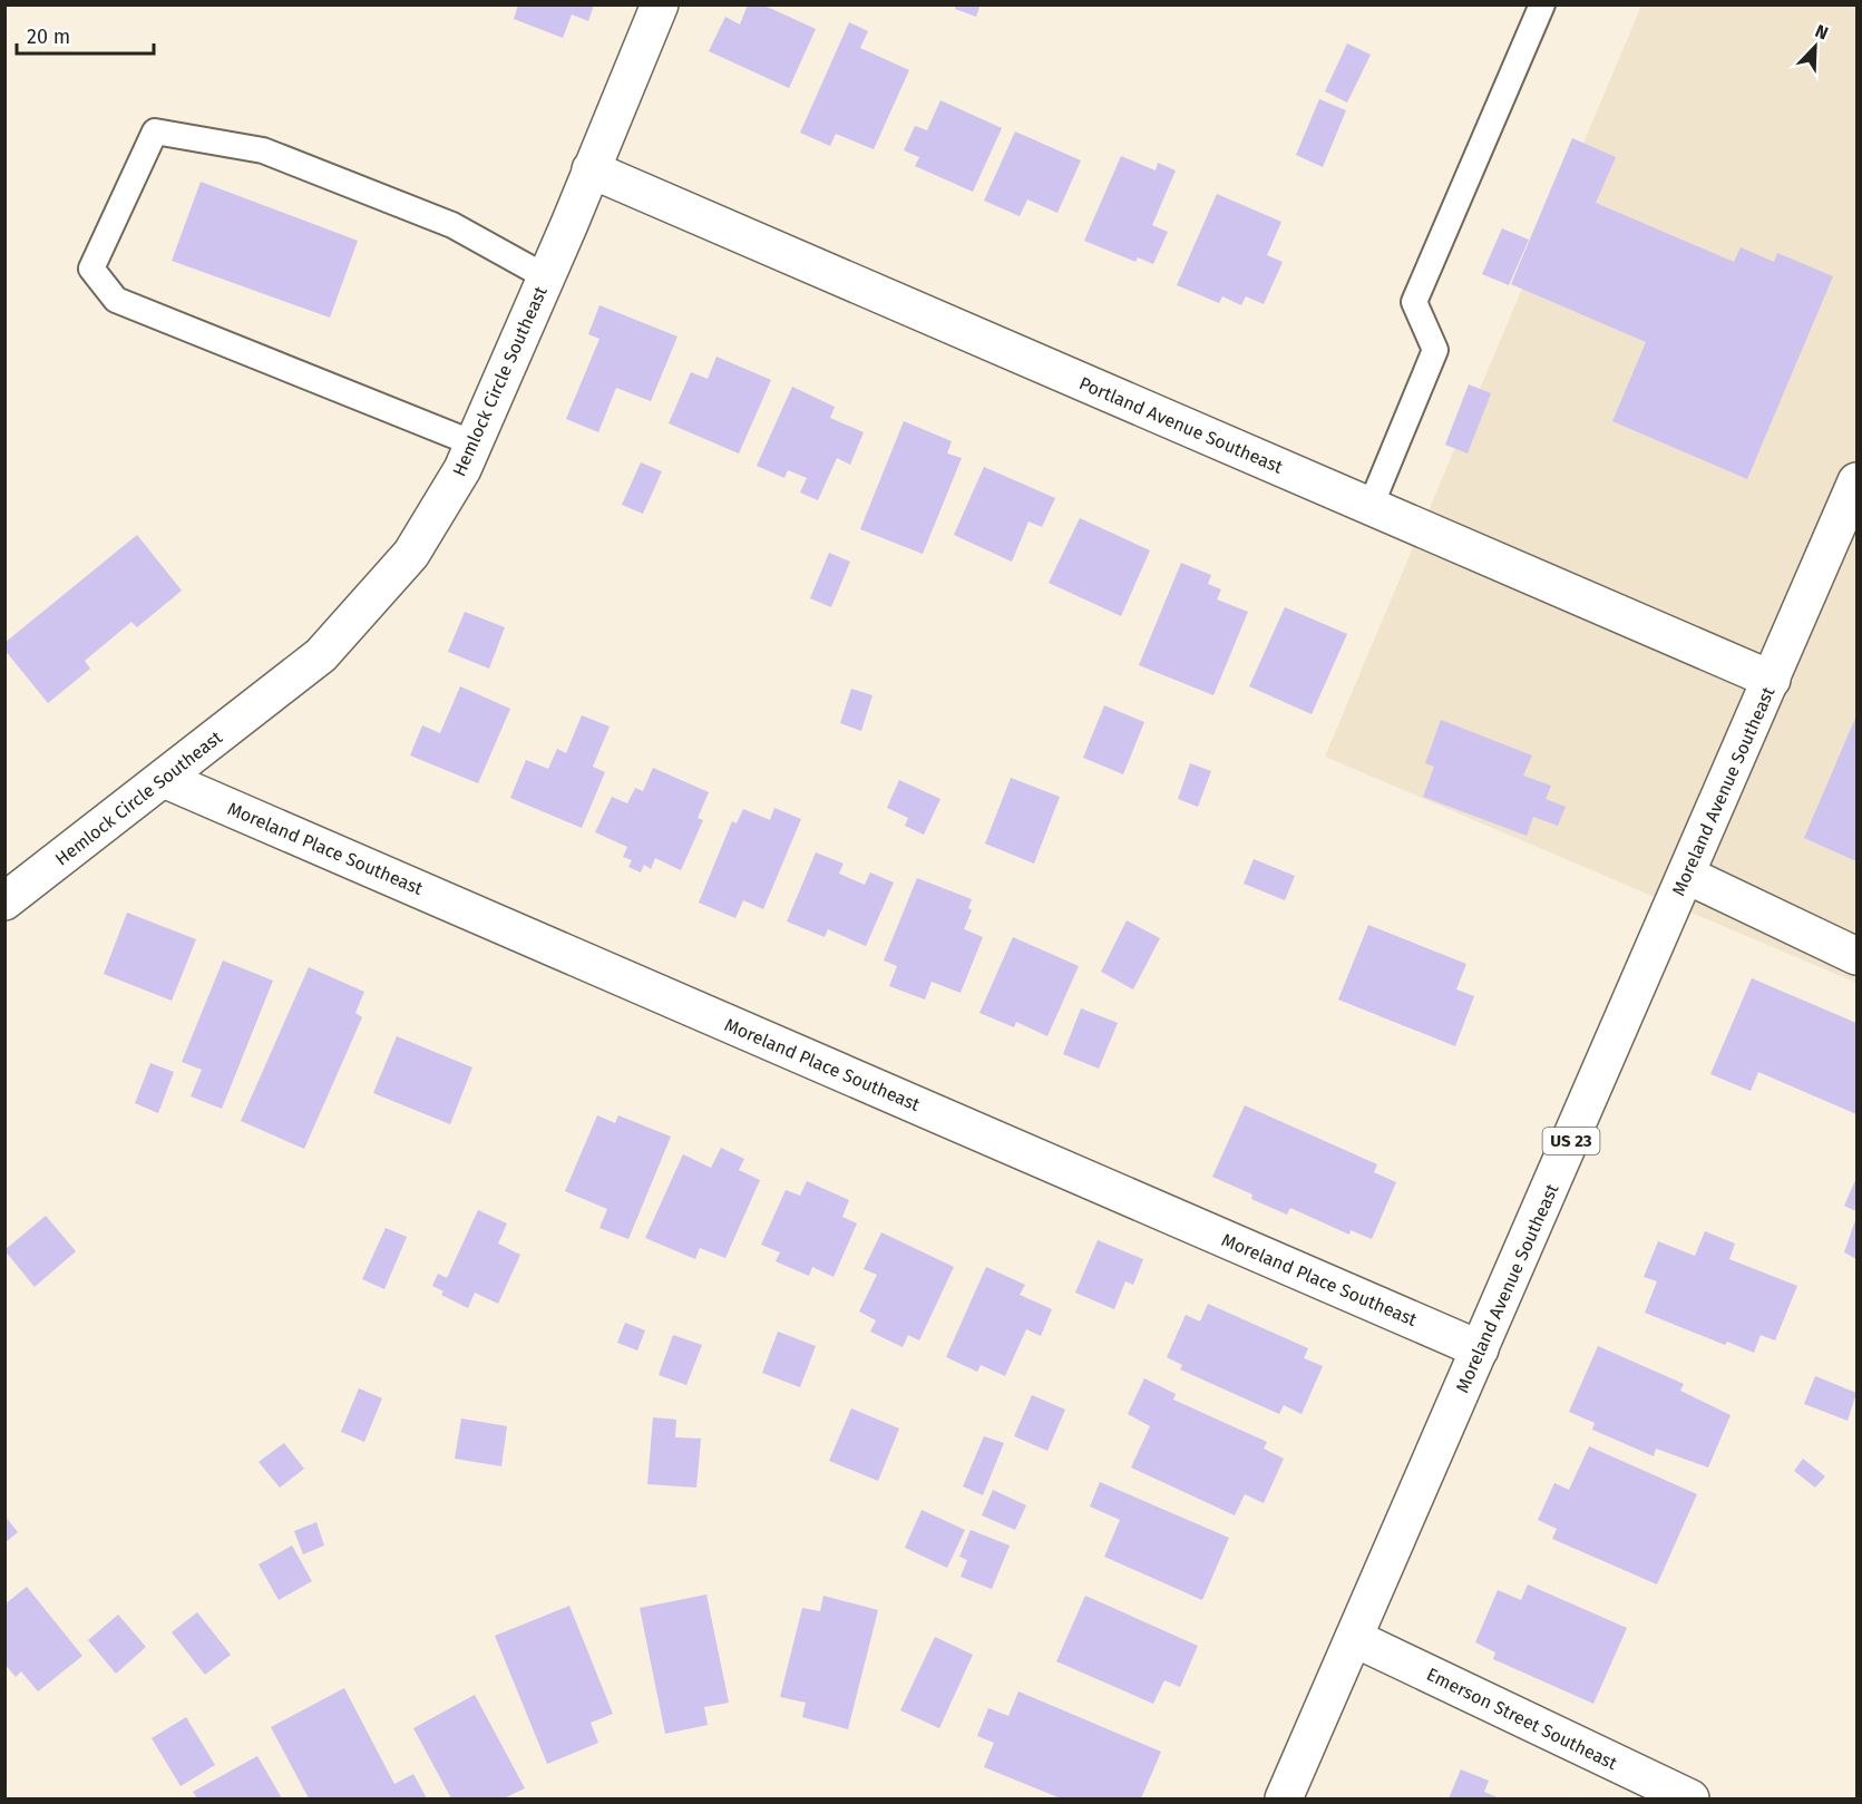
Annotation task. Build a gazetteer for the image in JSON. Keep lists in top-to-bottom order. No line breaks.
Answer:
{"streets":{"main road":["Hemlock Circle Southeast","Portland Avenue Southeast","Moreland Avenue Southeast","Moreland Place Southeast","US 23","Emerson Street Southeast"]},"crossings":[["Hemlock Circle Southeast","Portland Avenue Southeast"],["Hemlock Circle Southeast","Moreland Place Southeast"],["Portland Avenue Southeast","Moreland Avenue Southeast"],["Moreland Avenue Southeast","Moreland Place Southeast"],["Moreland Avenue Southeast","Emerson Street Southeast"]],"scale_bar":"20 m","north":"top right"}
